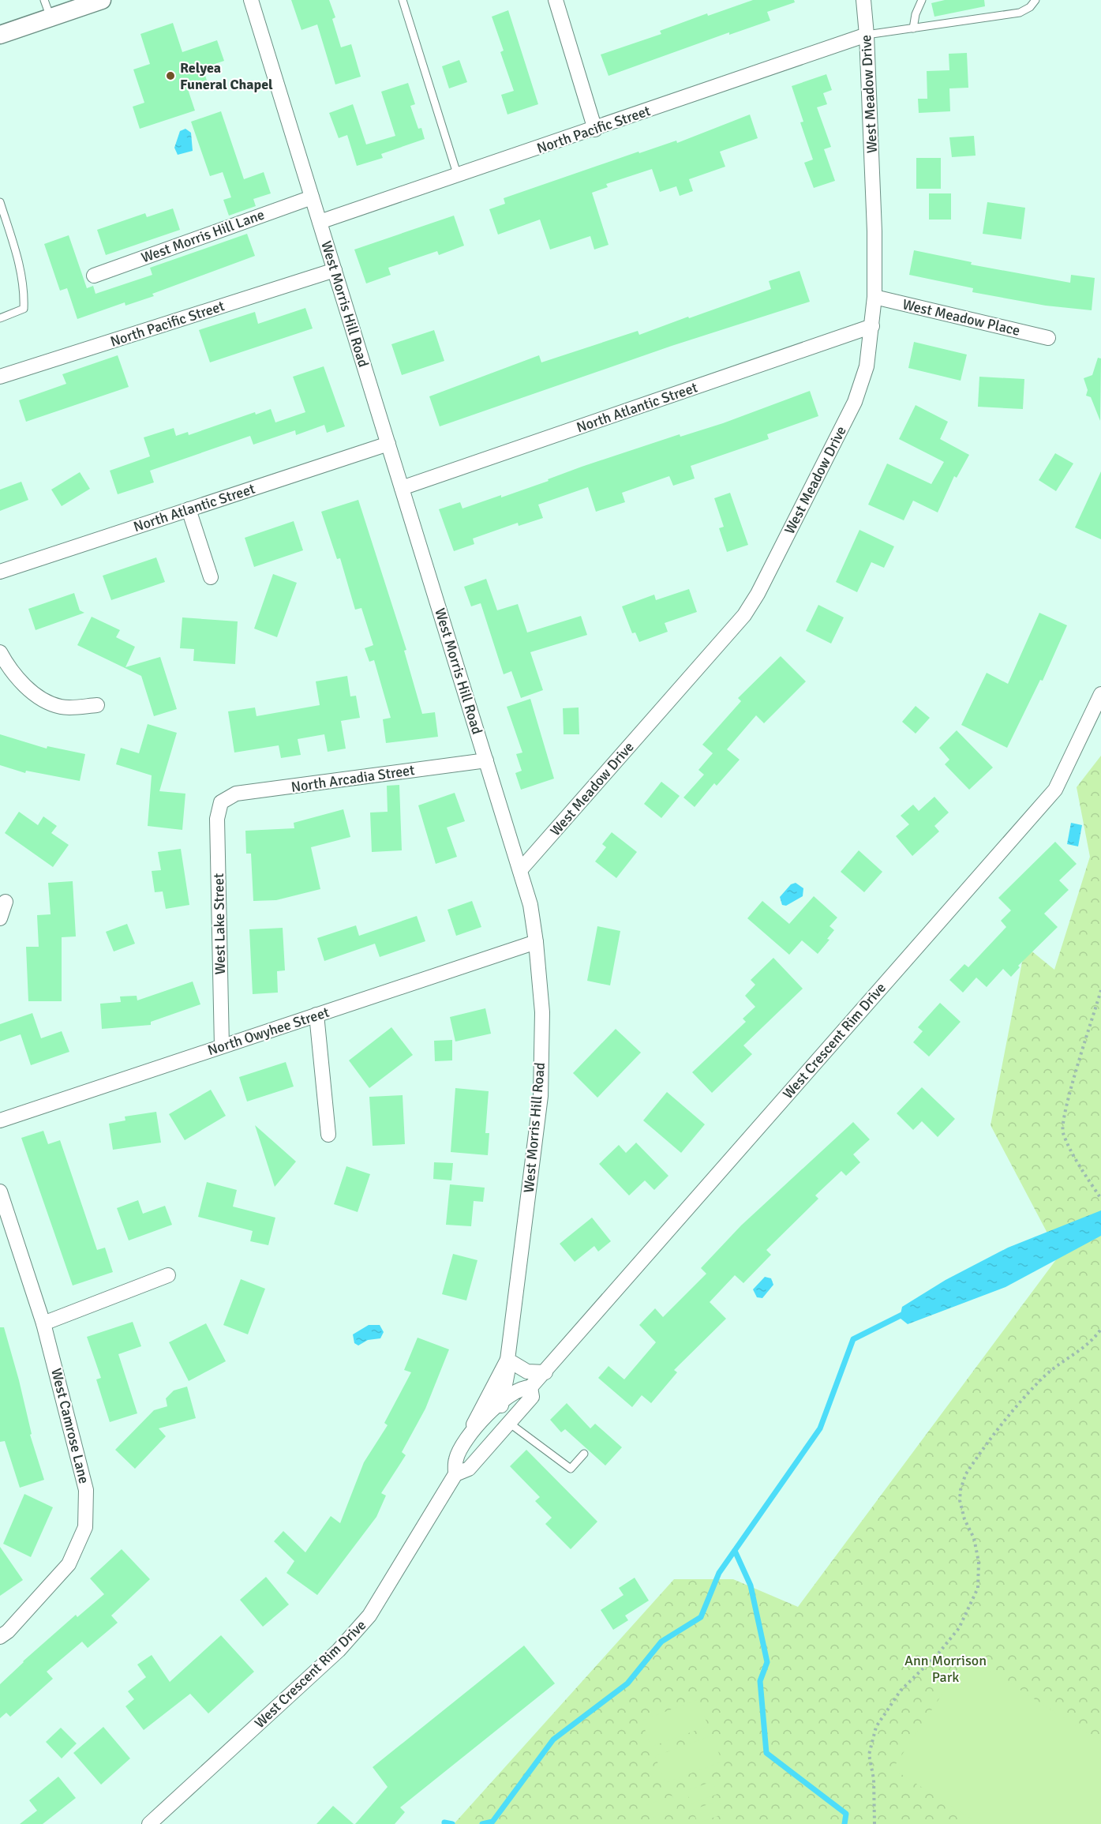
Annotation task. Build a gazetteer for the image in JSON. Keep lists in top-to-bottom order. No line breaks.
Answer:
{"streets":{"street":["West Meadow Drive","North Pacific Street","West Morris Hill Lane","West Morris Hill Road","West Meadow Place","North Atlantic Street","North Arcadia Street","West Lake Street","North Owyhee Street","West Crescent Rim Drive","West Camrose Lane"]},"crossings":[["West Meadow Drive","North Pacific Street"],["West Meadow Drive","West Morris Hill Road"],["West Meadow Drive","West Meadow Place"],["West Meadow Drive","North Atlantic Street"],["North Pacific Street","West Morris Hill Road"],["West Morris Hill Lane","West Morris Hill Road"],["West Morris Hill Road","North Atlantic Street"],["West Morris Hill Road","North Arcadia Street"],["West Morris Hill Road","North Owyhee Street"],["West Morris Hill Road","West Crescent Rim Drive"],["North Arcadia Street","West Lake Street"],["West Lake Street","North Owyhee Street"]],"parks":["Ann Morrison Park"],"places":["Relyea Funeral Chapel"]}
